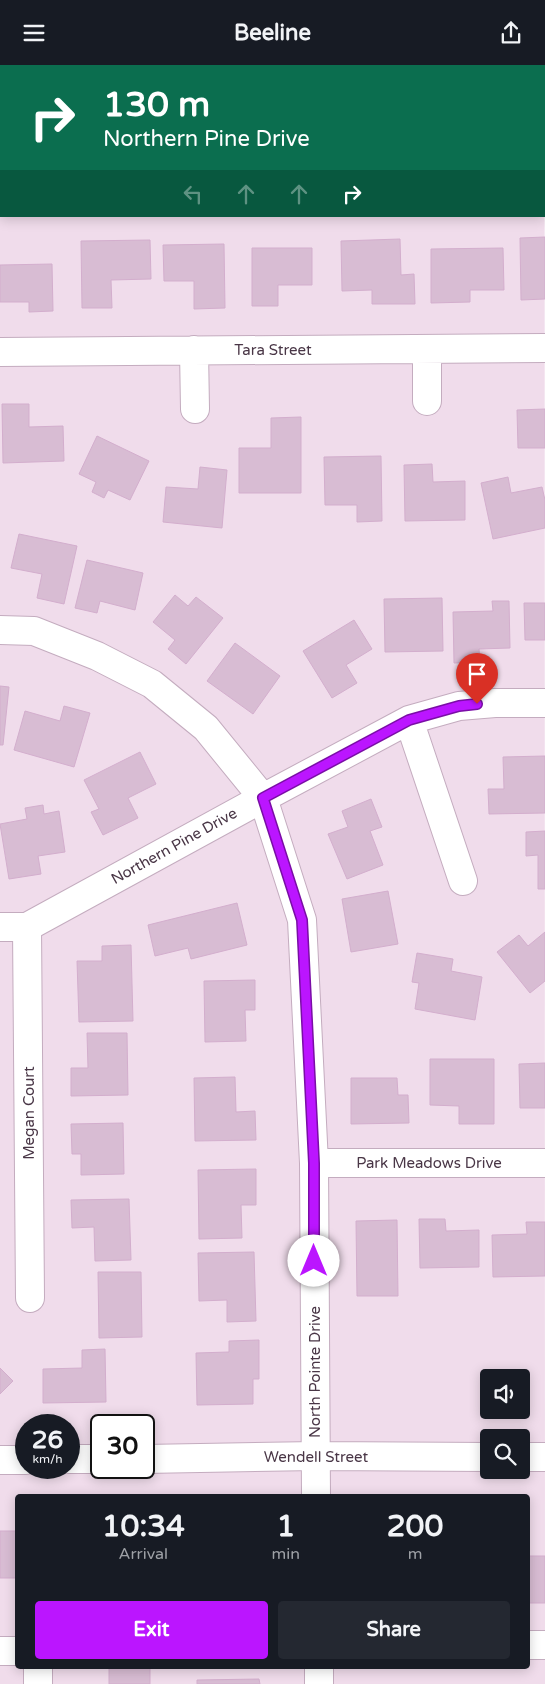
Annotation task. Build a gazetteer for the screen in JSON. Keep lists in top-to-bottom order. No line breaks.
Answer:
{"streets":{"street":["Tara Street","Northern Pine Drive","Megan Court","Park Meadows Drive","North Pointe Drive","Wendell Street"]},"crossings":[["Northern Pine Drive","Megan Court"],["Northern Pine Drive","North Pointe Drive"],["Park Meadows Drive","North Pointe Drive"],["North Pointe Drive","Wendell Street"]],"page":{"header":"Beeline","turn":["130 m","Northern Pine Drive"],"speed":"26 km/h","limit":"30","eta":["10:34","Arrival","1","min","200","m"],"buttons":["Exit","Share"]}}
